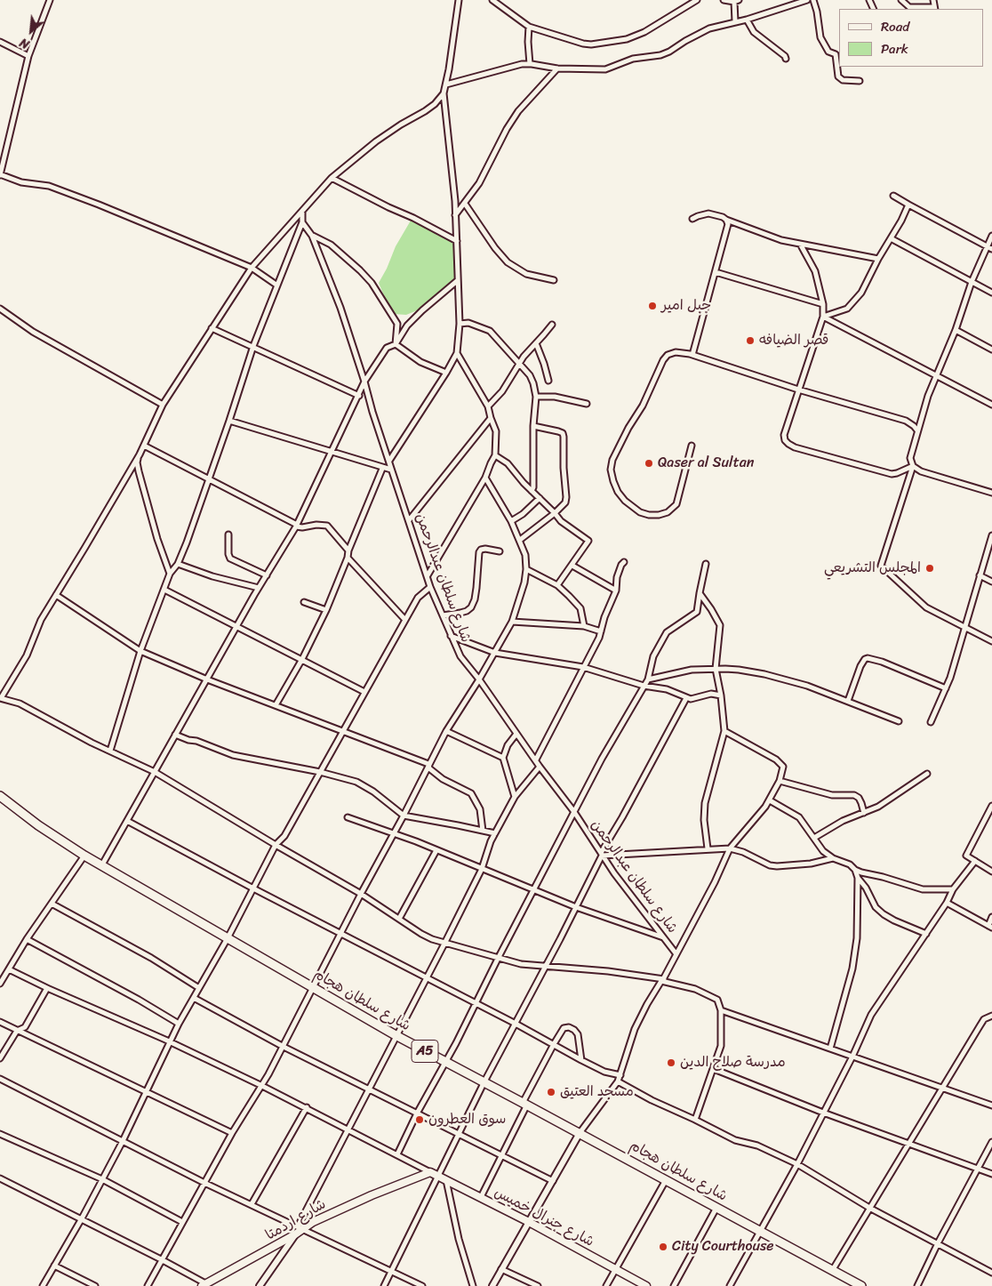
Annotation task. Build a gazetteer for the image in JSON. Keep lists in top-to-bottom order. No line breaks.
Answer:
{"streets":{"highway":["شارع سلطان هجام","A5"],"main road":["شارع جنرال خميس","شارع اردمتا"],"street":["شارع سلطان عبدالرحمن"]},"crossings":[["شارع جنرال خميس","شارع اردمتا"]],"places":["جبل امير","قصر الضيافه","Qaser al Sultan","المجلس التشريعي","مدرسة صلاح الدين","مسجد العتيق","سوق العطرون","City Courthouse"],"legend":["Road","Park"],"north":"bottom left"}
